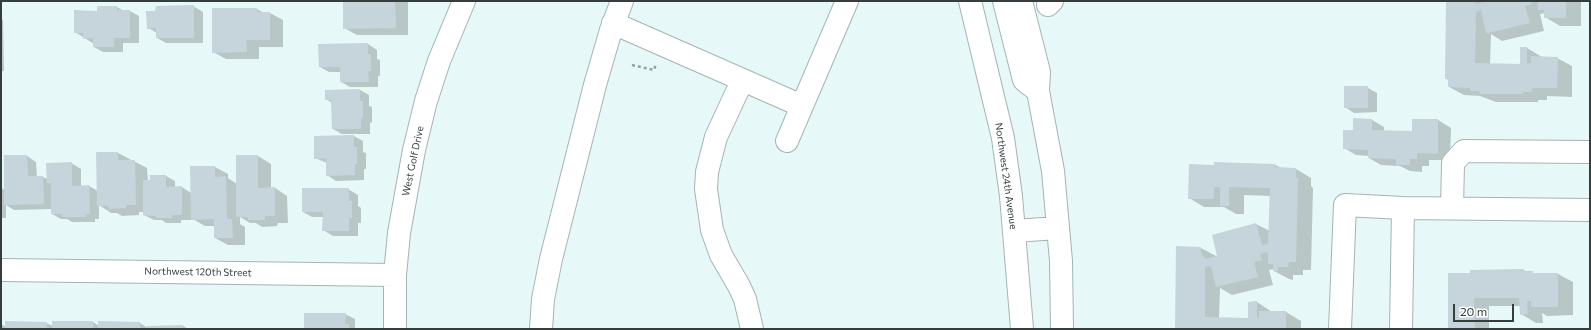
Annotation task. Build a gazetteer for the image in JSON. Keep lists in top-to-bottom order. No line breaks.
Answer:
{"streets":{"street":["West Golf Drive","Northwest 24th Avenue","Northwest 120th Street"]},"crossings":[["West Golf Drive","Northwest 120th Street"]],"scale_bar":"20 m"}
